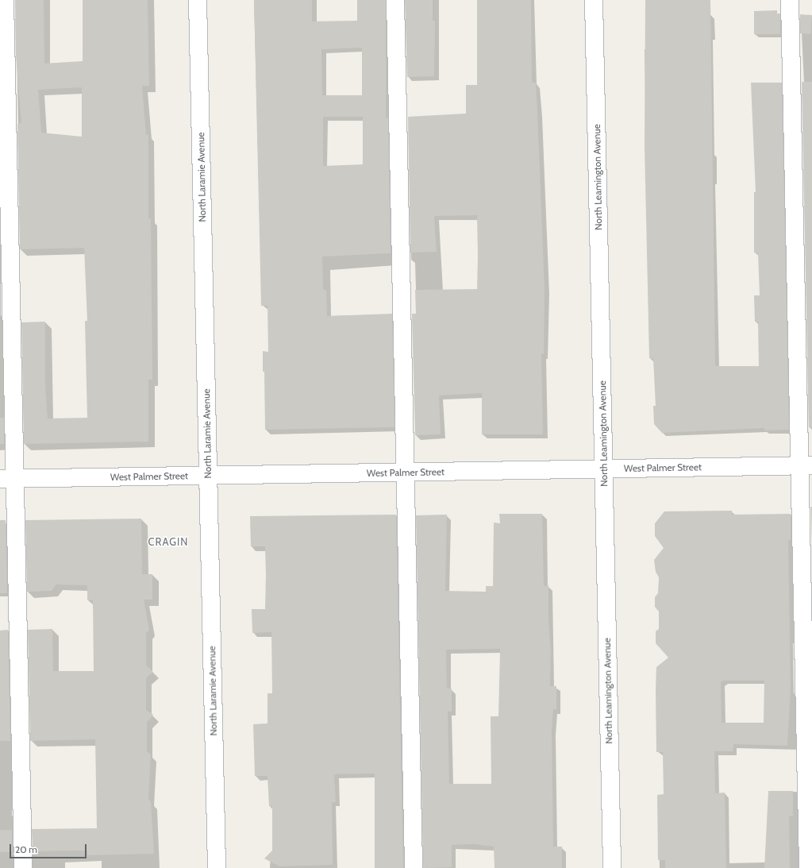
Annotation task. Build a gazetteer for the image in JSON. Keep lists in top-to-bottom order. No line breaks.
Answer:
{"streets":{"street":["North Laramie Avenue","North Leamington Avenue","West Palmer Street"]},"crossings":[["North Laramie Avenue","West Palmer Street"],["North Leamington Avenue","West Palmer Street"]],"districts":["CRAGIN"],"scale_bar":"20 m"}
